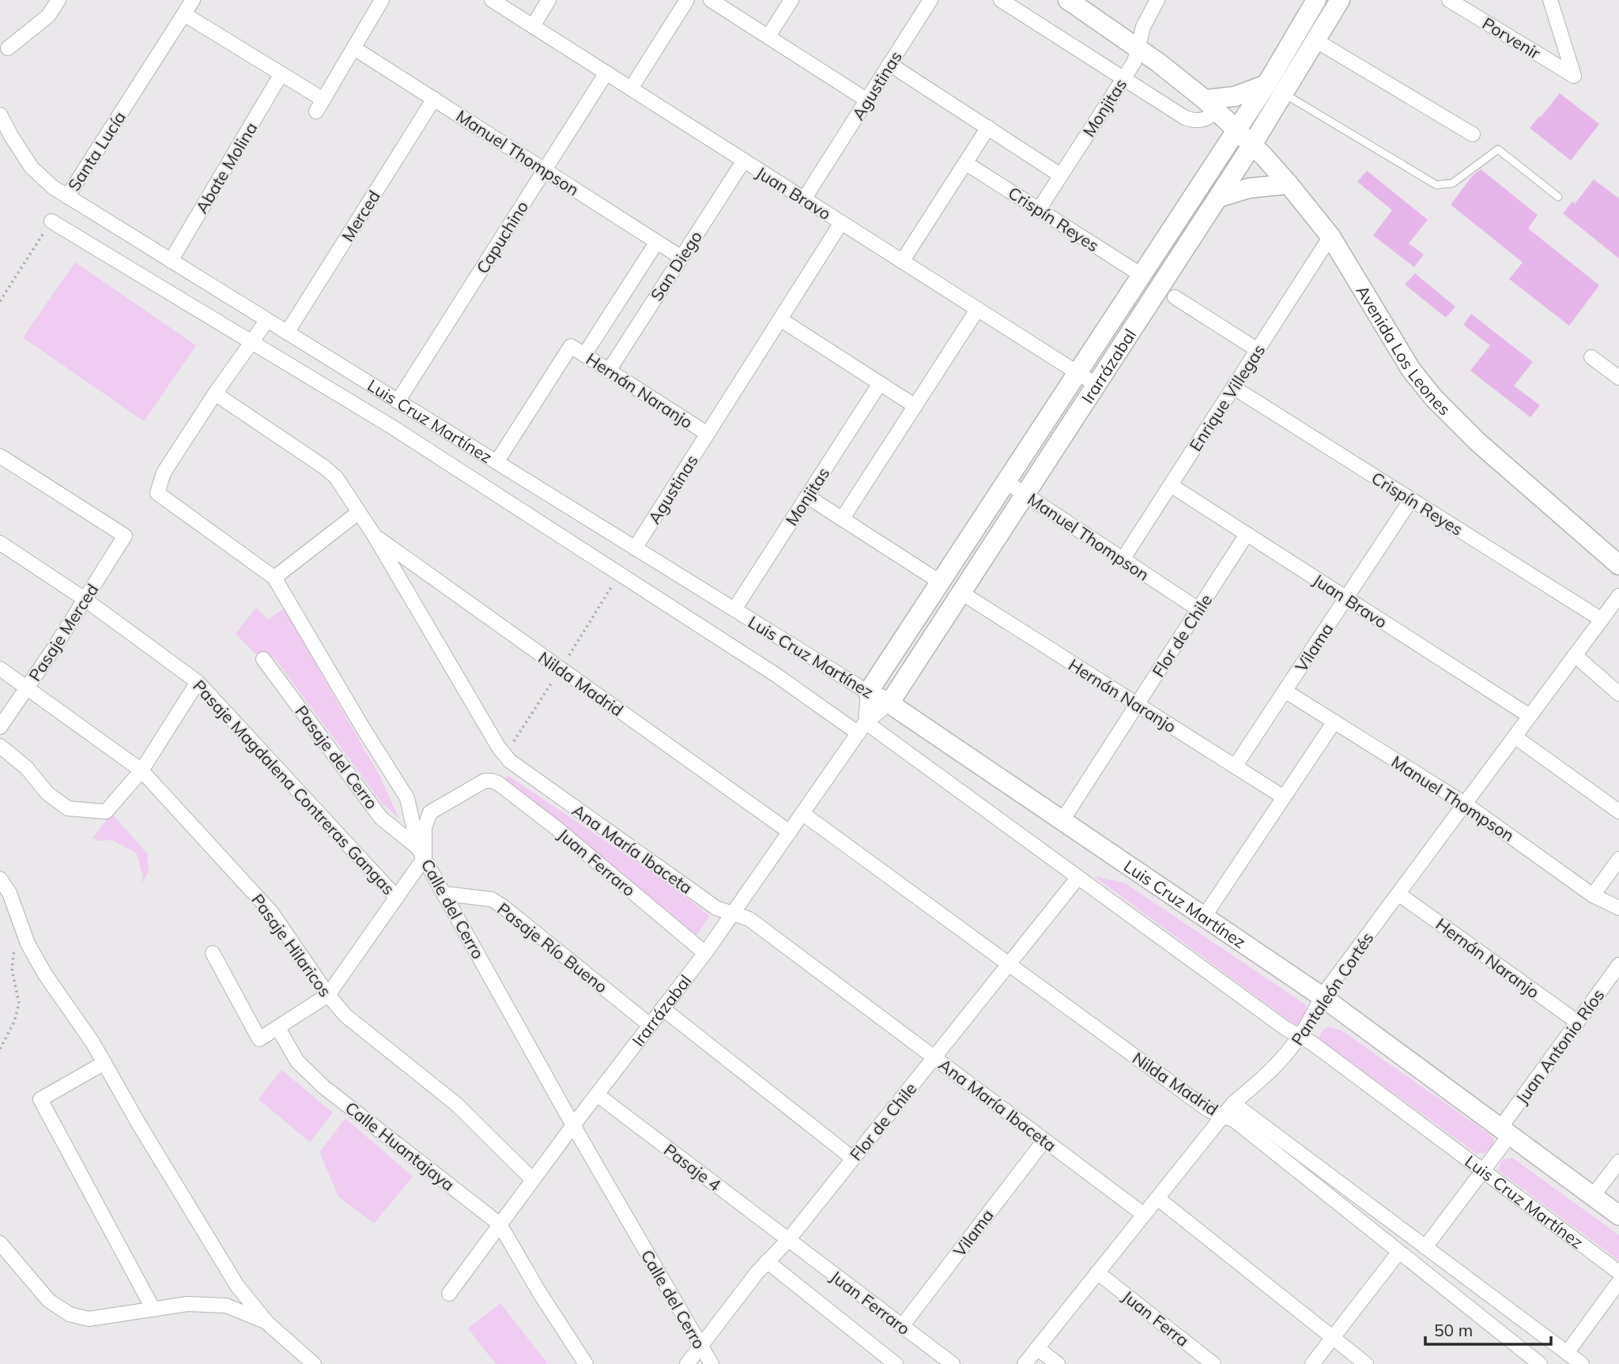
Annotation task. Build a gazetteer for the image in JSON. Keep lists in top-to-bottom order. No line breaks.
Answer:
{"streets":{"street":["Porvenir","Agustinas","Monjitas","Santa Lucía","Manuel Thompson","Abate Molina","Juan Bravo","Merced","Crispín Reyes","Capuchino","San Diego","Avenida Los Leones","Irarrázabal","Hernán Naranjo","Enrique Villegas","Luis Cruz Martínez","Pasaje Merced","Flor de Chile","Vilama","Nilda Madrid","Pasaje del Cerro","Pasaje Magdalena Contreras Gangas","Ana María Ibaceta","Juan Ferraro","Calle del Cerro","Pasaje Hilaricos","Pasaje Río Bueno","Pantaleón Cortés","Juan Antonio Ríos","Calle Huantajaya","Pasaje 4","Juan Ferra"]},"crossings":[["Agustinas","Juan Bravo"],["Agustinas","Hernán Naranjo"],["Agustinas","Luis Cruz Martínez"],["Monjitas","Crispín Reyes"],["Monjitas","Avenida Los Leones"],["Monjitas","Luis Cruz Martínez"],["Santa Lucía","Luis Cruz Martínez"],["Manuel Thompson","Merced"],["Manuel Thompson","Capuchino"],["Manuel Thompson","San Diego"],["Manuel Thompson","Irarrázabal"],["Manuel Thompson","Enrique Villegas"],["Manuel Thompson","Flor de Chile"],["Manuel Thompson","Vilama"],["Manuel Thompson","Pantaleón Cortés"],["Abate Molina","Luis Cruz Martínez"],["Juan Bravo","Capuchino"],["Juan Bravo","San Diego"],["Juan Bravo","Irarrázabal"],["Juan Bravo","Enrique Villegas"],["Juan Bravo","Flor de Chile"],["Juan Bravo","Vilama"],["Juan Bravo","Pantaleón Cortés"],["Merced","Luis Cruz Martínez"],["Crispín Reyes","Irarrázabal"],["Crispín Reyes","Enrique Villegas"],["Crispín Reyes","Vilama"],["Crispín Reyes","Pantaleón Cortés"],["Capuchino","Luis Cruz Martínez"],["San Diego","Hernán Naranjo"],["Avenida Los Leones","Irarrázabal"],["Avenida Los Leones","Enrique Villegas"],["Irarrázabal","Hernán Naranjo"],["Irarrázabal","Luis Cruz Martínez"],["Irarrázabal","Nilda Madrid"],["Irarrázabal","Ana María Ibaceta"],["Irarrázabal","Juan Ferraro"],["Irarrázabal","Calle del Cerro"],["Irarrázabal","Pasaje Hilaricos"],["Irarrázabal","Pasaje Río Bueno"],["Irarrázabal","Calle Huantajaya"],["Irarrázabal","Pasaje 4"],["Hernán Naranjo","Luis Cruz Martínez"],["Hernán Naranjo","Flor de Chile"],["Hernán Naranjo","Vilama"],["Hernán Naranjo","Pantaleón Cortés"],["Hernán Naranjo","Juan Antonio Ríos"],["Luis Cruz Martínez","Flor de Chile"],["Luis Cruz Martínez","Pantaleón Cortés"],["Luis Cruz Martínez","Juan Antonio Ríos"],["Pasaje Merced","Pasaje Magdalena Contreras Gangas"],["Pasaje Merced","Pasaje Hilaricos"],["Flor de Chile","Nilda Madrid"],["Flor de Chile","Ana María Ibaceta"],["Flor de Chile","Juan Ferraro"],["Flor de Chile","Calle del Cerro"],["Flor de Chile","Pasaje 4"],["Vilama","Ana María Ibaceta"],["Vilama","Juan Ferraro"],["Nilda Madrid","Ana María Ibaceta"],["Nilda Madrid","Pantaleón Cortés"],["Nilda Madrid","Juan Antonio Ríos"],["Pasaje del Cerro","Juan Ferraro"],["Pasaje del Cerro","Calle del Cerro"],["Ana María Ibaceta","Calle del Cerro"],["Ana María Ibaceta","Pantaleón Cortés"],["Juan Ferraro","Calle del Cerro"],["Juan Ferraro","Pasaje 4"],["Calle del Cerro","Pasaje Río Bueno"],["Pantaleón Cortés","Juan Ferra"]],"scale_bar":"50 m"}
